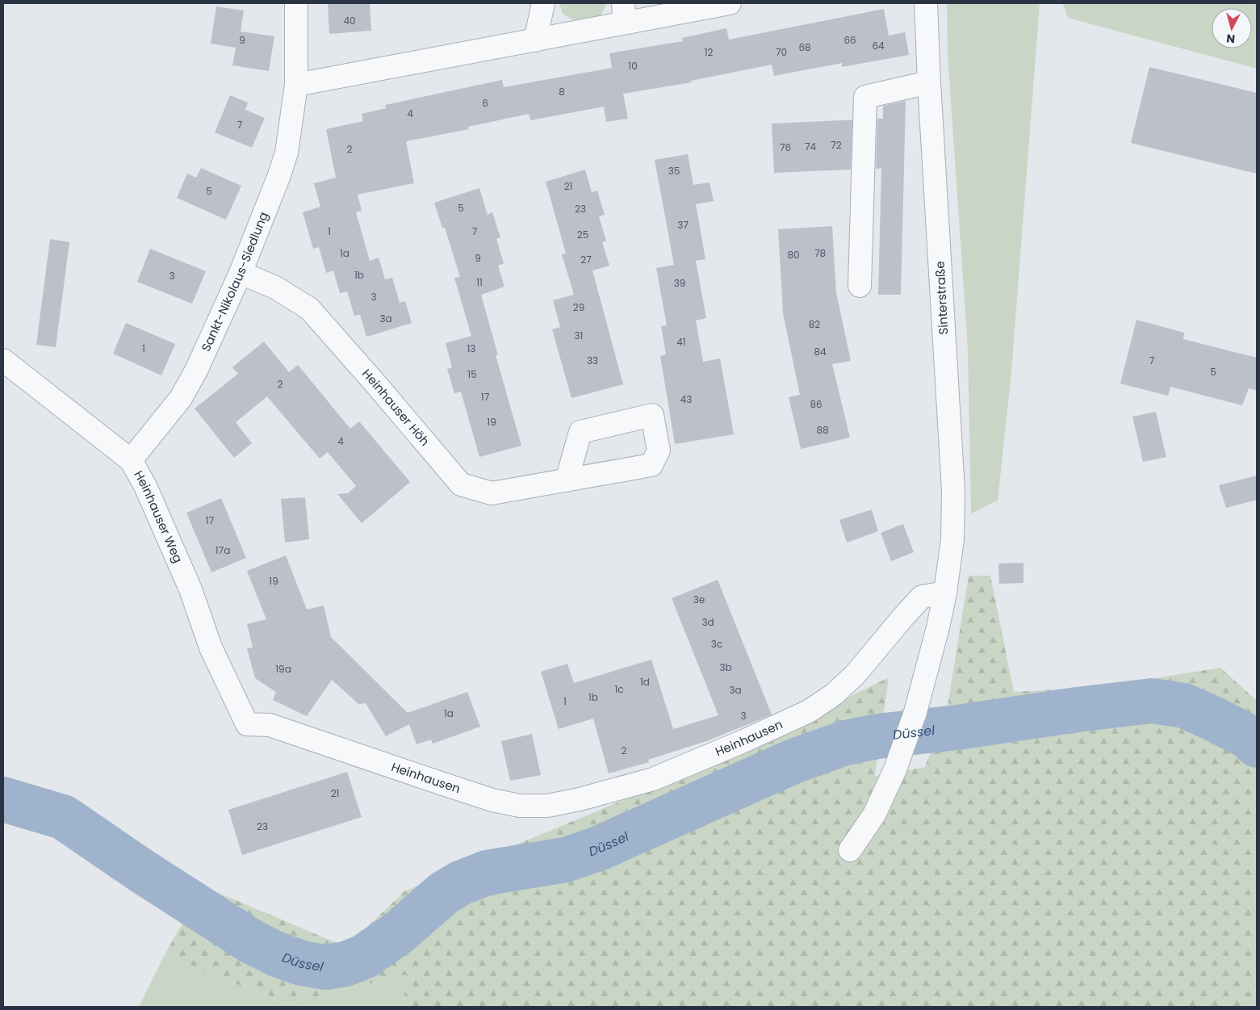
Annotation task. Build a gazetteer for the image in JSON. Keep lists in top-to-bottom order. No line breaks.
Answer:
{"streets":{"street":["Sankt-Nikolaus-Siedlung","Sinterstraße","Heinhauser Höh","Heinhauser Weg","Heinhausen"]},"crossings":[["Sankt-Nikolaus-Siedlung","Heinhauser Höh"],["Sankt-Nikolaus-Siedlung","Heinhauser Weg"],["Sinterstraße","Heinhausen"],["Heinhauser Weg","Heinhausen"]],"water":["Düssel"],"house_numbers":["40","9","66","64","68","12","70","10","8","6","4","7","72","74","76","2","35","21","5","5","23","37","1","7","25","1a","78","80","9","27","1b","3","11","39","3","29","3a","82","31","41","1","13","84","33","7","5","15","2","17","43","86","19","88","4","17","17a","19","3e","3d","3c","3b","19a","1d","1c","3a","1b","1","1a","3","2","21","23"],"north":"bottom"}
